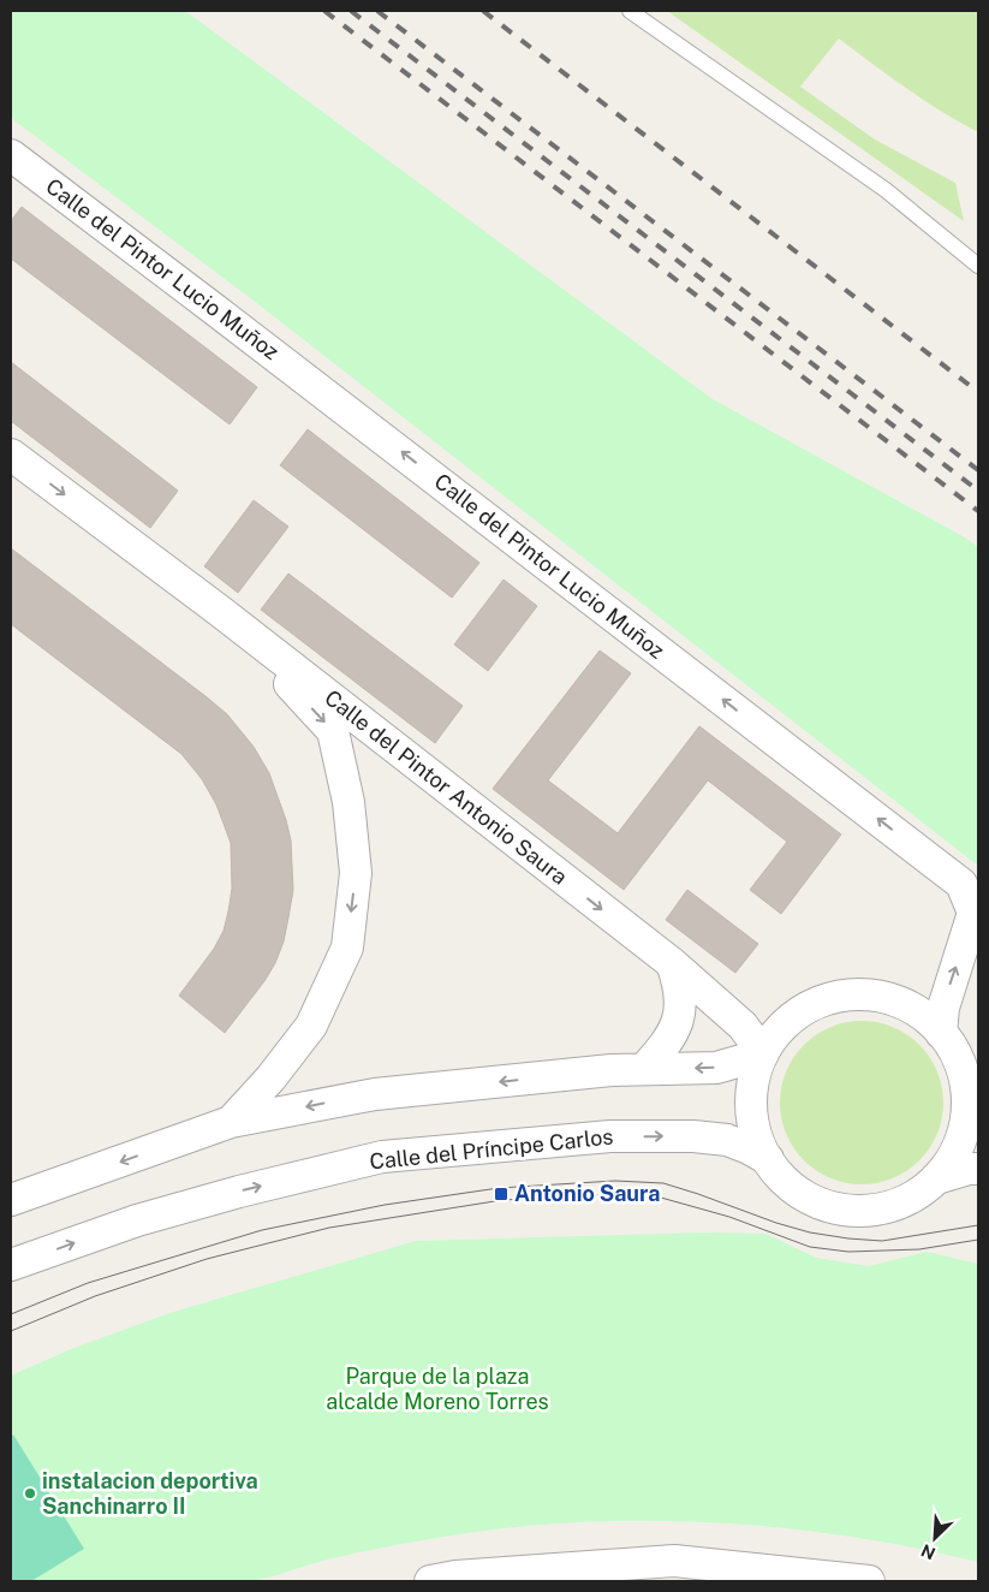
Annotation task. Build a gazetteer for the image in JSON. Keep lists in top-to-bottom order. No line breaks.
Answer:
{"streets":{"street":["Calle del Pintor Lucio Muñoz","Calle del Pintor Antonio Saura","Calle del Príncipe Carlos"]},"one_way":["Calle del Pintor Lucio Muñoz","Calle del Pintor Antonio Saura"],"parks":["Parque de la plaza alcalde Moreno Torres"],"places":{"transit":["Antonio Saura"],"other":["instalacion deportiva Sanchinarro II"]},"north":"bottom left"}
